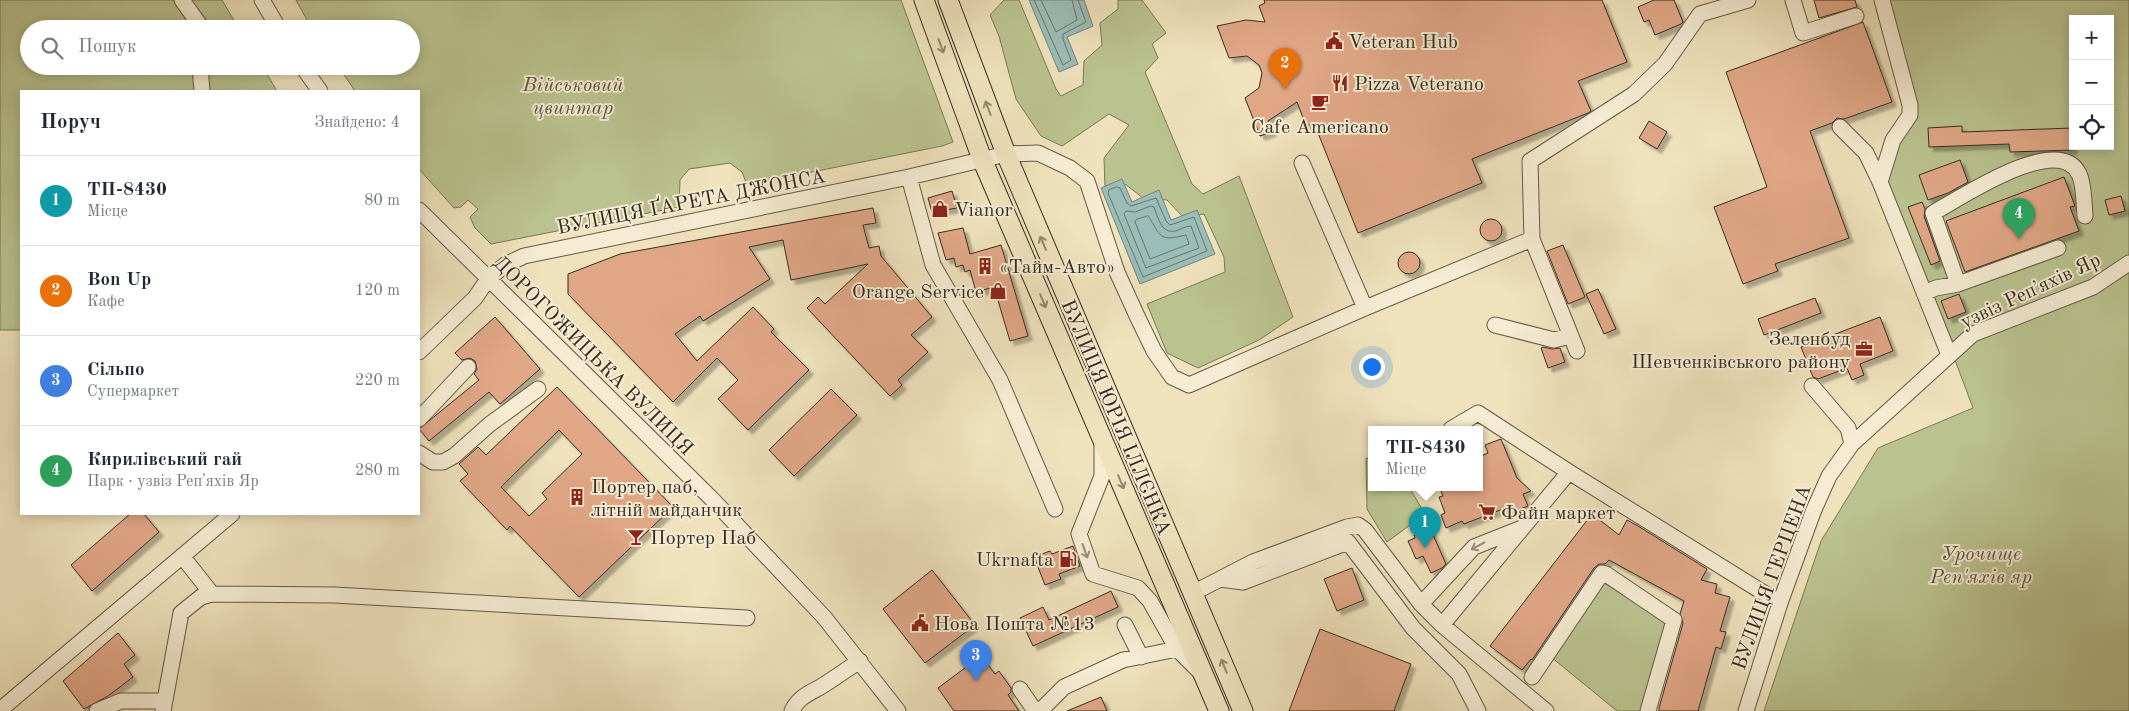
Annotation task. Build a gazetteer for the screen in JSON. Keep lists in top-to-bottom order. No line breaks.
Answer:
{"streets":{"main road":["ВУЛИЦЯ ЮРІЯ ІЛЛЄНКА"],"street":["ВУЛИЦЯ ҐАРЕТА ДЖОНСА","узвіз Репʼяхів Яр","ДОРОГОЖИЦЬКА ВУЛИЦЯ","ВУЛИЦЯ ГЕРЦЕНА"]},"crossings":[["ВУЛИЦЯ ҐАРЕТА ДЖОНСА","ДОРОГОЖИЦЬКА ВУЛИЦЯ"],["ВУЛИЦЯ ҐАРЕТА ДЖОНСА","ВУЛИЦЯ ЮРІЯ ІЛЛЄНКА"],["узвіз Репʼяхів Яр","ВУЛИЦЯ ГЕРЦЕНА"]],"parks":["Військовий цвинтар","Урочище Реп'яхів яр"],"places":{"public building":["Veteran Hub","Нова Пошта №13"],"restaurant":["Pizza Veterano"],"cafe":["Cafe Americano"],"shop":["Vianor","Orange Service"],"building":["«Тайм-Авто»","Портер паб, літній майданчик"],"office":["Зеленбуд Шевченківського району"],"supermarket":["Файн маркет"],"bar":["Портер Паб"],"fuel station":["Ukrnafta"]},"page":{"map_buttons":["+","−"],"search":"Пошук","pins":["2","4","1","3"],"heading":["Поруч","Знайдено: 4"],"list":[{"mark":"1","name":"ТП-8430","note":"Місце","value":"80 m"},{"mark":"2","name":"Bon Up","note":"Кафе","value":"120 m"},{"mark":"3","name":"Сільпо","note":"Супермаркет","value":"220 m"},{"mark":"4","name":"Кирилівський гай","note":"Парк · узвіз Репʼяхів Яр","value":"280 m"}],"popup":["ТП-8430","Місце"]}}
